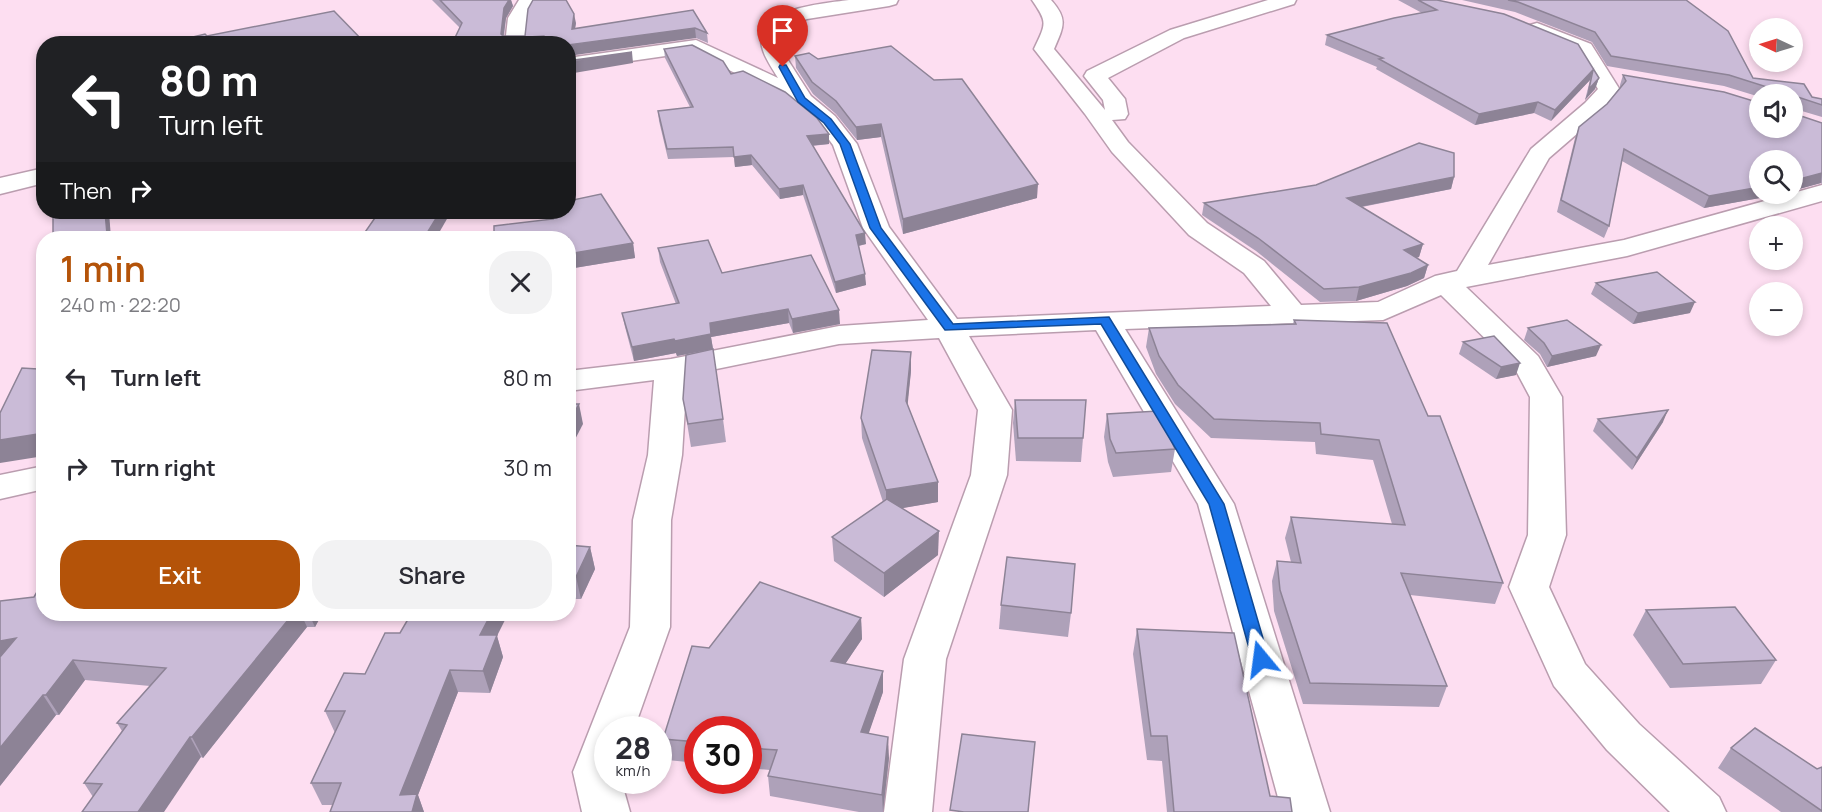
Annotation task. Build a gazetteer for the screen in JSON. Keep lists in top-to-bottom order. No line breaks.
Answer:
{"north":"left","page":{"map_buttons":["+","−"],"turn":["80 m","Turn left"],"then":"Then","heading":["1 min","240 m · 22:20"],"list":[{"name":"Turn left","value":"80 m"},{"name":"Turn right","value":"30 m"}],"buttons":["Exit","Share"],"speed":"28 km/h","limit":"30"}}
